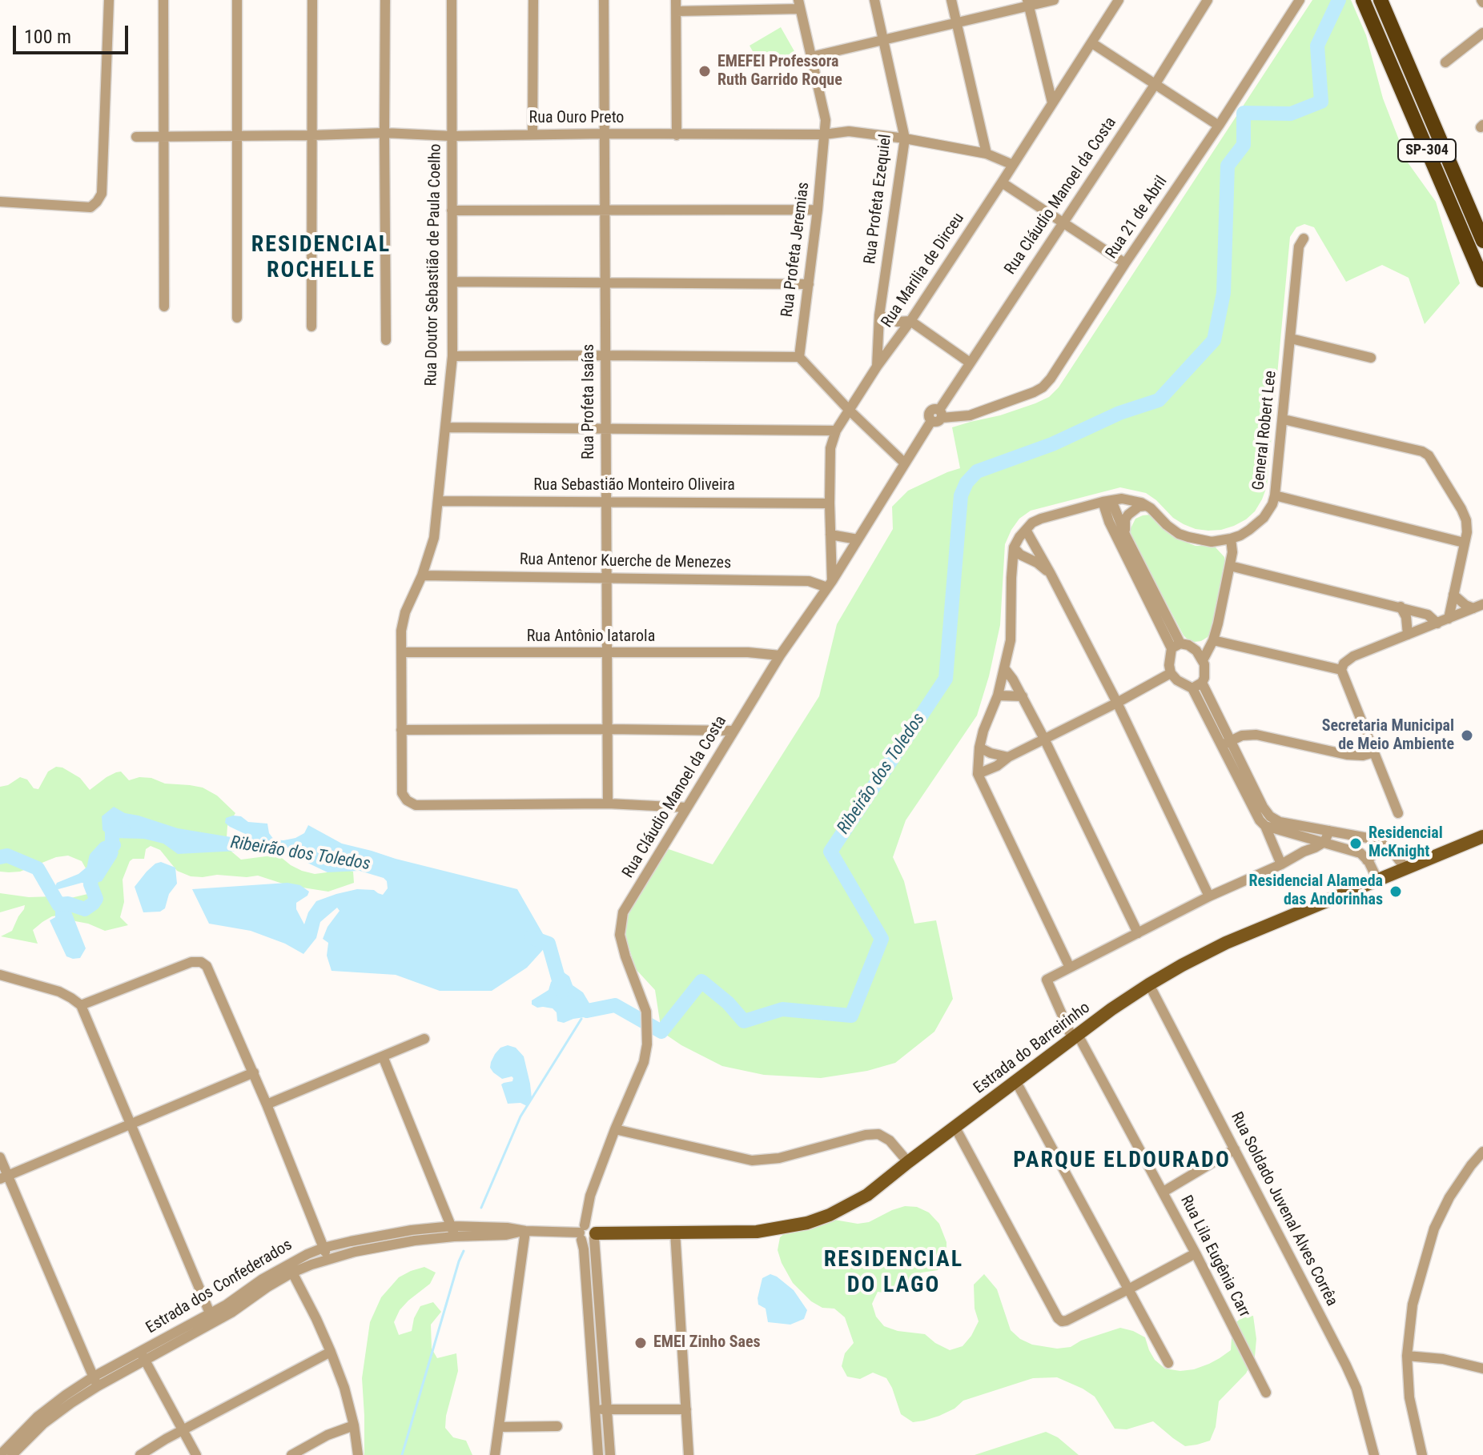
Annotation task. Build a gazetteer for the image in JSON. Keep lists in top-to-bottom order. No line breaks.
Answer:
{"streets":{"highway":["SP-304"],"main road":["Estrada do Barreirinho"],"street":["Rua Ouro Preto","Rua Cláudio Manoel da Costa","Rua Profeta Ezequiel","Rua 21 de Abril","Rua Profeta Jeremias","Rua Doutor Sebastião de Paula Coelho","Rua Marilia de Dirceu","Rua Profeta Isaías","General Robert Lee","Rua Sebastião Monteiro Oliveira","Rua Antenor Kuerche de Menezes","Rua Antônio Iatarola","Rua Soldado Juvenal Alves Corrêa","Rua Lila Eugênia Carr","Estrada dos Confederados"]},"crossings":[["Rua Ouro Preto","Rua Profeta Ezequiel"],["Rua Ouro Preto","Rua Profeta Jeremias"],["Rua Ouro Preto","Rua Doutor Sebastião de Paula Coelho"],["Rua Ouro Preto","Rua Marilia de Dirceu"],["Rua Ouro Preto","Rua Profeta Isaías"],["Rua Cláudio Manoel da Costa","Rua 21 de Abril"],["Rua Cláudio Manoel da Costa","Rua Antenor Kuerche de Menezes"],["Rua Cláudio Manoel da Costa","Rua Antônio Iatarola"],["Rua Cláudio Manoel da Costa","Estrada do Barreirinho"],["Rua Cláudio Manoel da Costa","Estrada dos Confederados"],["Rua Profeta Ezequiel","Rua Marilia de Dirceu"],["Rua Doutor Sebastião de Paula Coelho","Rua Profeta Isaías"],["Rua Doutor Sebastião de Paula Coelho","Rua Sebastião Monteiro Oliveira"],["Rua Doutor Sebastião de Paula Coelho","Rua Antenor Kuerche de Menezes"],["Rua Doutor Sebastião de Paula Coelho","Rua Antônio Iatarola"],["Rua Profeta Isaías","Rua Sebastião Monteiro Oliveira"],["Rua Profeta Isaías","Rua Antenor Kuerche de Menezes"],["Rua Profeta Isaías","Rua Antônio Iatarola"],["Estrada do Barreirinho","Rua Soldado Juvenal Alves Corrêa"],["Estrada do Barreirinho","Rua Lila Eugênia Carr"],["Estrada do Barreirinho","Estrada dos Confederados"]],"districts":["RESIDENCIAL ROCHELLE","PARQUE ELDOURADO","RESIDENCIAL DO LAGO"],"water":["Ribeirão dos Toledos"],"places":["EMEFEI Professora Ruth Garrido Roque","Secretaria Municipal de Meio Ambiente","Residencial McKnight","Residencial Alameda das Andorinhas","EMEI Zinho Saes"],"scale_bar":"100 m"}
